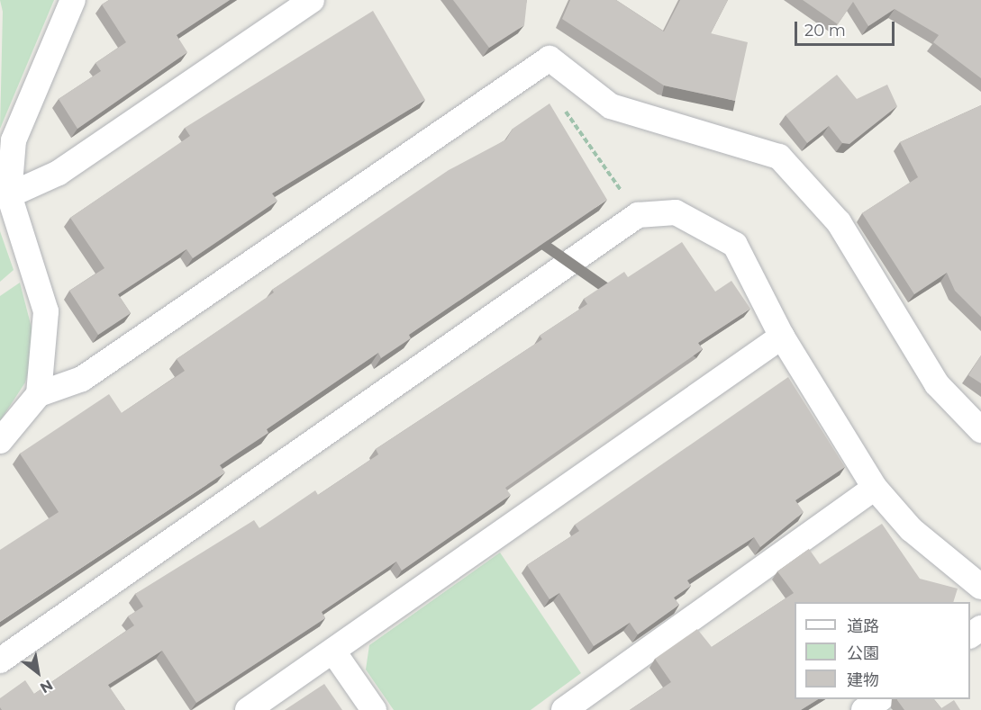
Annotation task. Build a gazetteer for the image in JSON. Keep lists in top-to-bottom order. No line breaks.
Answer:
{"legend":["道路","公園","建物"],"scale_bar":"20 m","north":"bottom right"}
